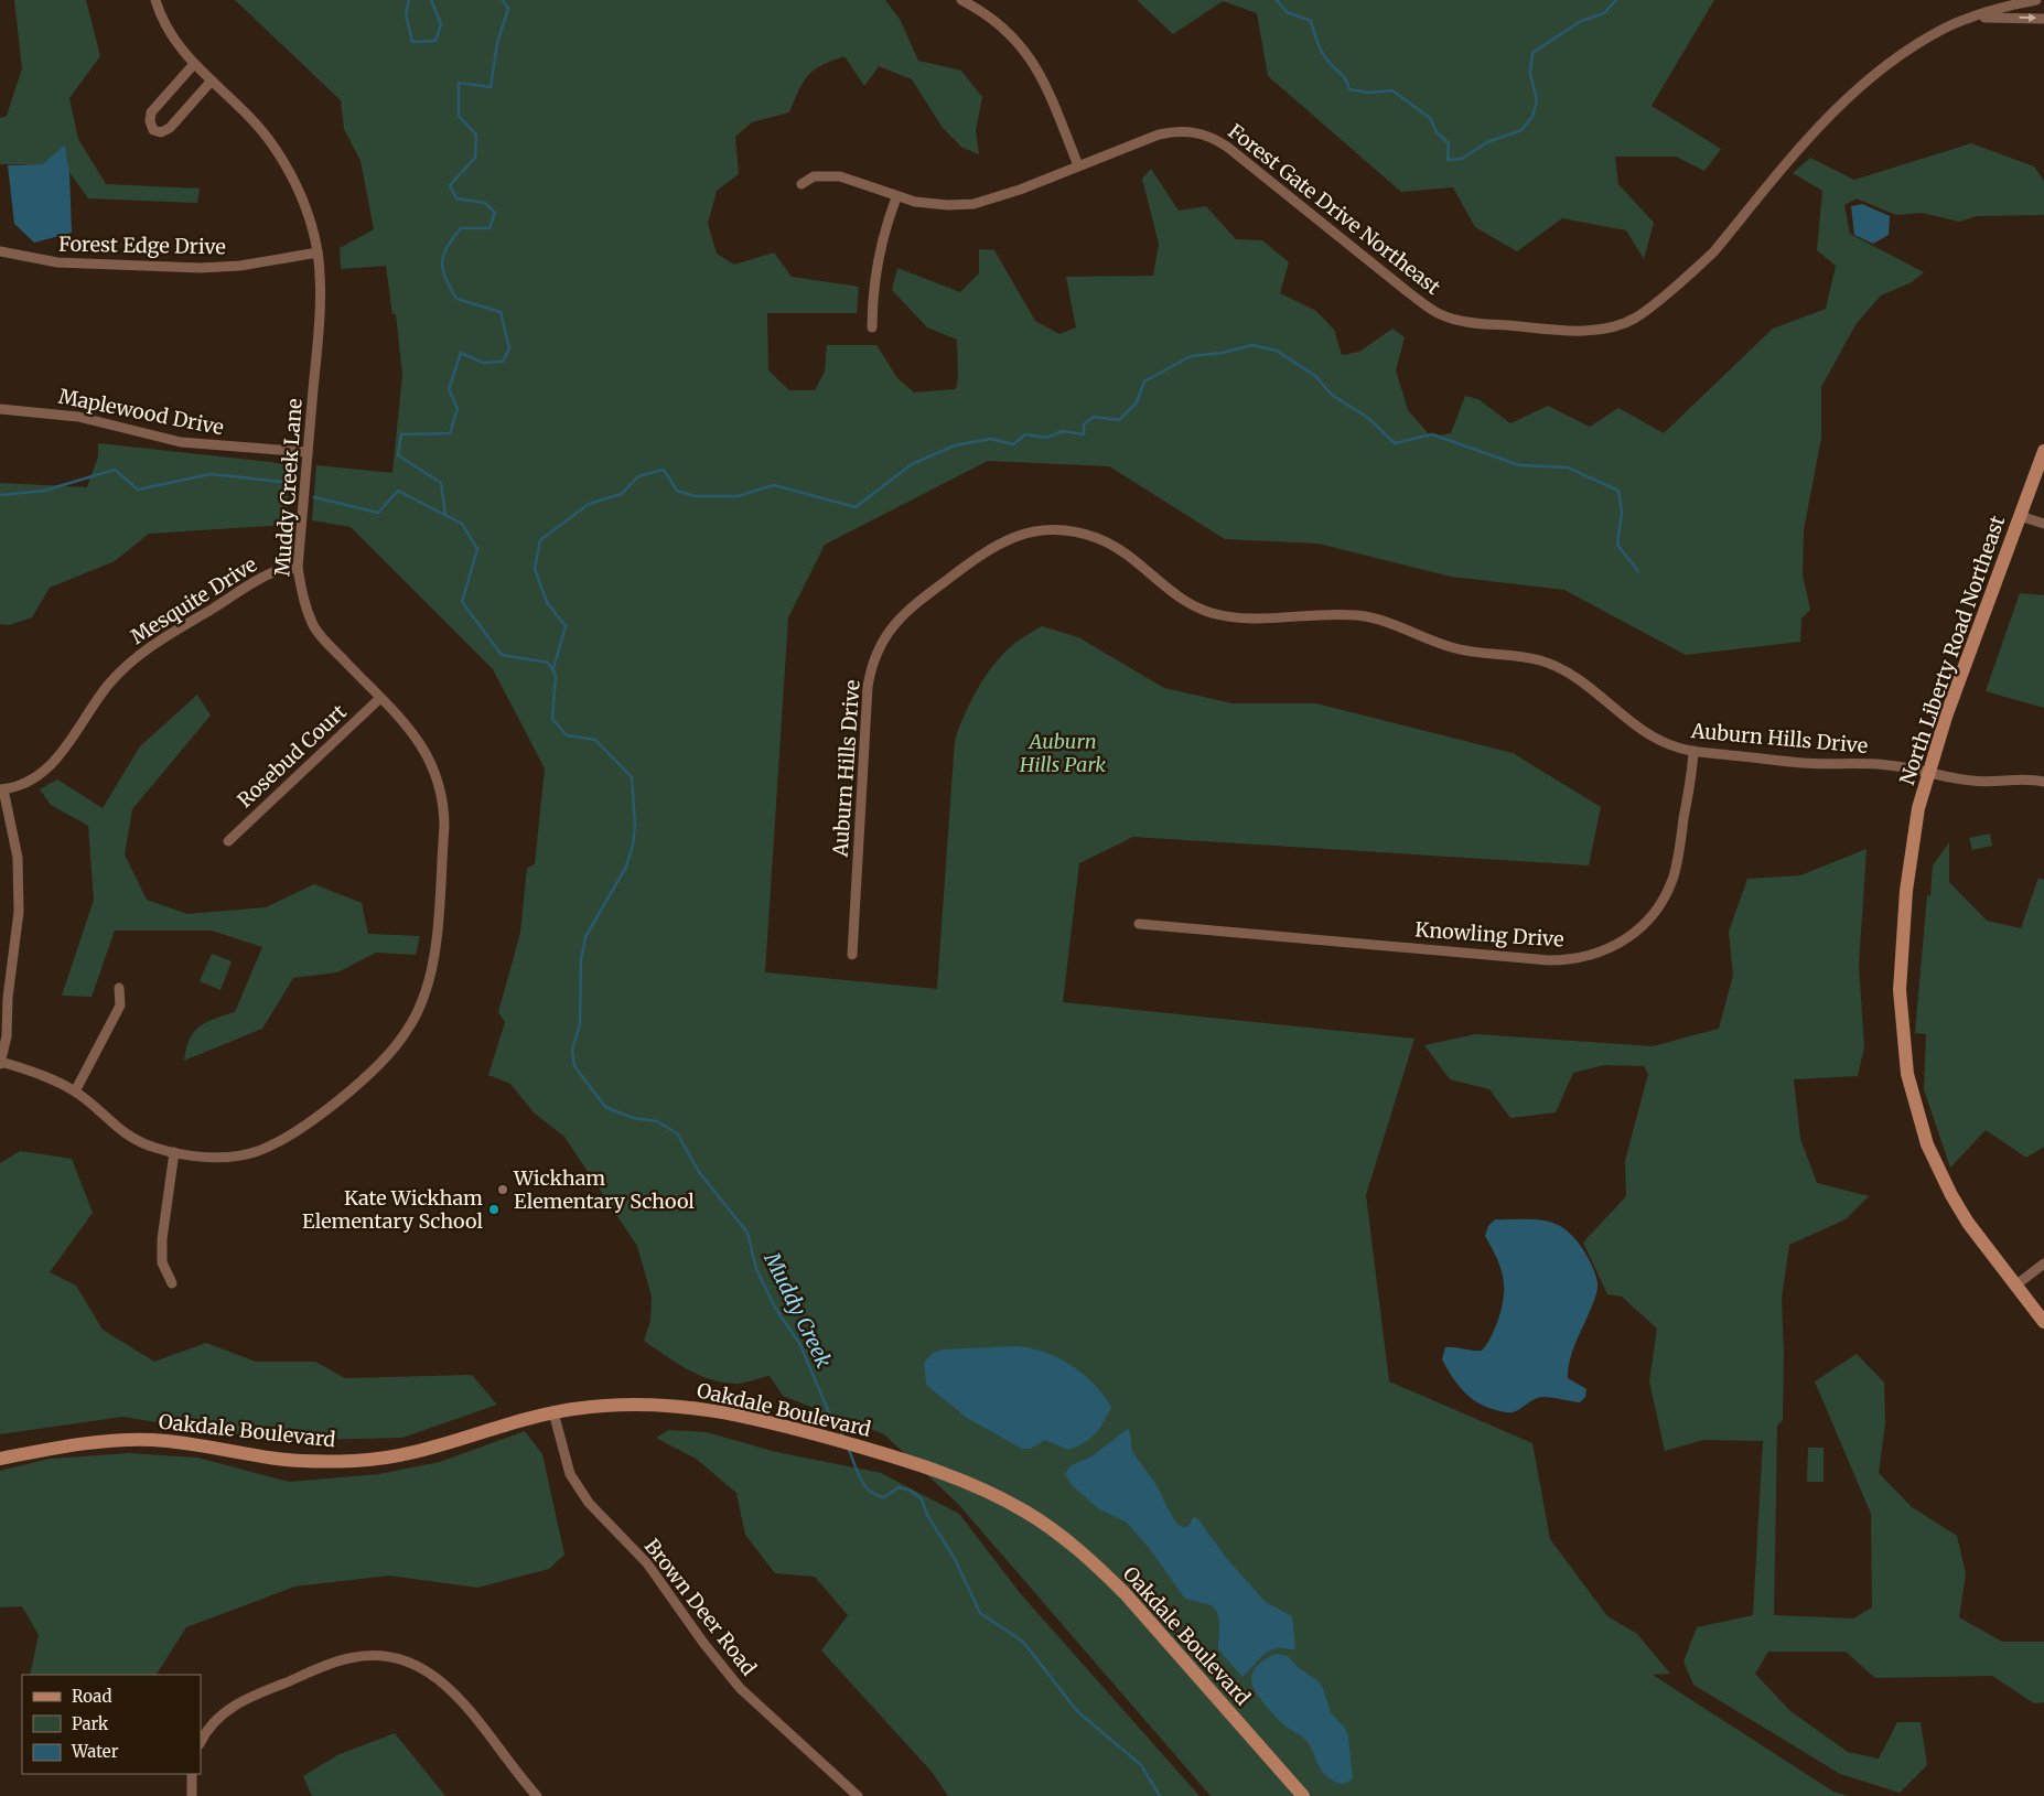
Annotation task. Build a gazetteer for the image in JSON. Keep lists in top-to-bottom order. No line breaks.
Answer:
{"streets":{"main road":["North Liberty Road Northeast","Oakdale Boulevard"],"street":["Forest Gate Drive Northeast","Forest Edge Drive","Maplewood Drive","Muddy Creek Lane","Mesquite Drive","Auburn Hills Drive","Rosebud Court","Knowling Drive","Brown Deer Road"]},"crossings":[["Forest Edge Drive","Muddy Creek Lane"],["Maplewood Drive","Muddy Creek Lane"],["Muddy Creek Lane","Mesquite Drive"],["Muddy Creek Lane","Rosebud Court"],["North Liberty Road Northeast","Auburn Hills Drive"],["Auburn Hills Drive","Knowling Drive"],["Oakdale Boulevard","Brown Deer Road"]],"water":["Muddy Creek"],"parks":["Auburn Hills Park"],"places":["Wickham Elementary School","Kate Wickham Elementary School"],"legend":["Road","Park","Water"]}
